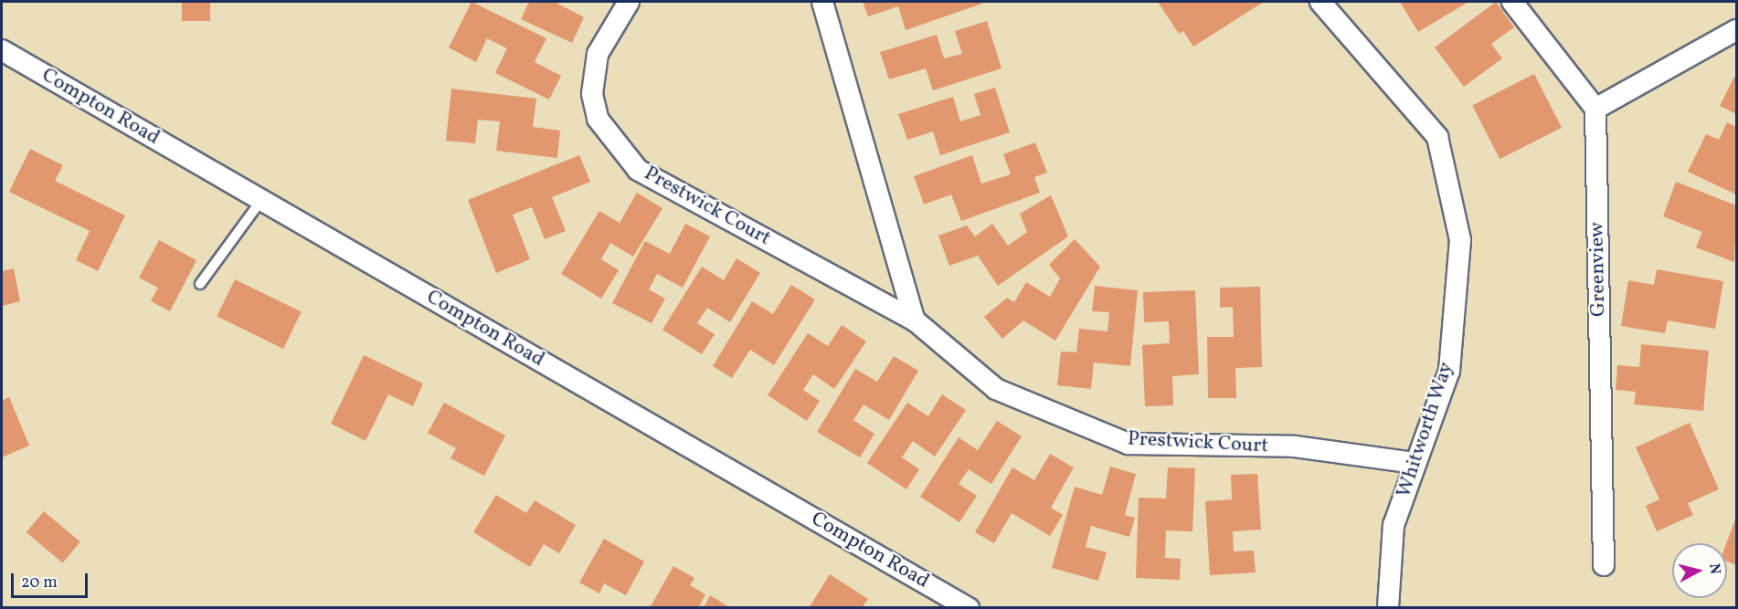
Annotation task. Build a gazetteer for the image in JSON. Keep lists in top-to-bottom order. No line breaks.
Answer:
{"streets":{"street":["Compton Road","Prestwick Court","Greenview","Whitworth Way"]},"crossings":[["Prestwick Court","Whitworth Way"]],"scale_bar":"20 m","north":"right"}
